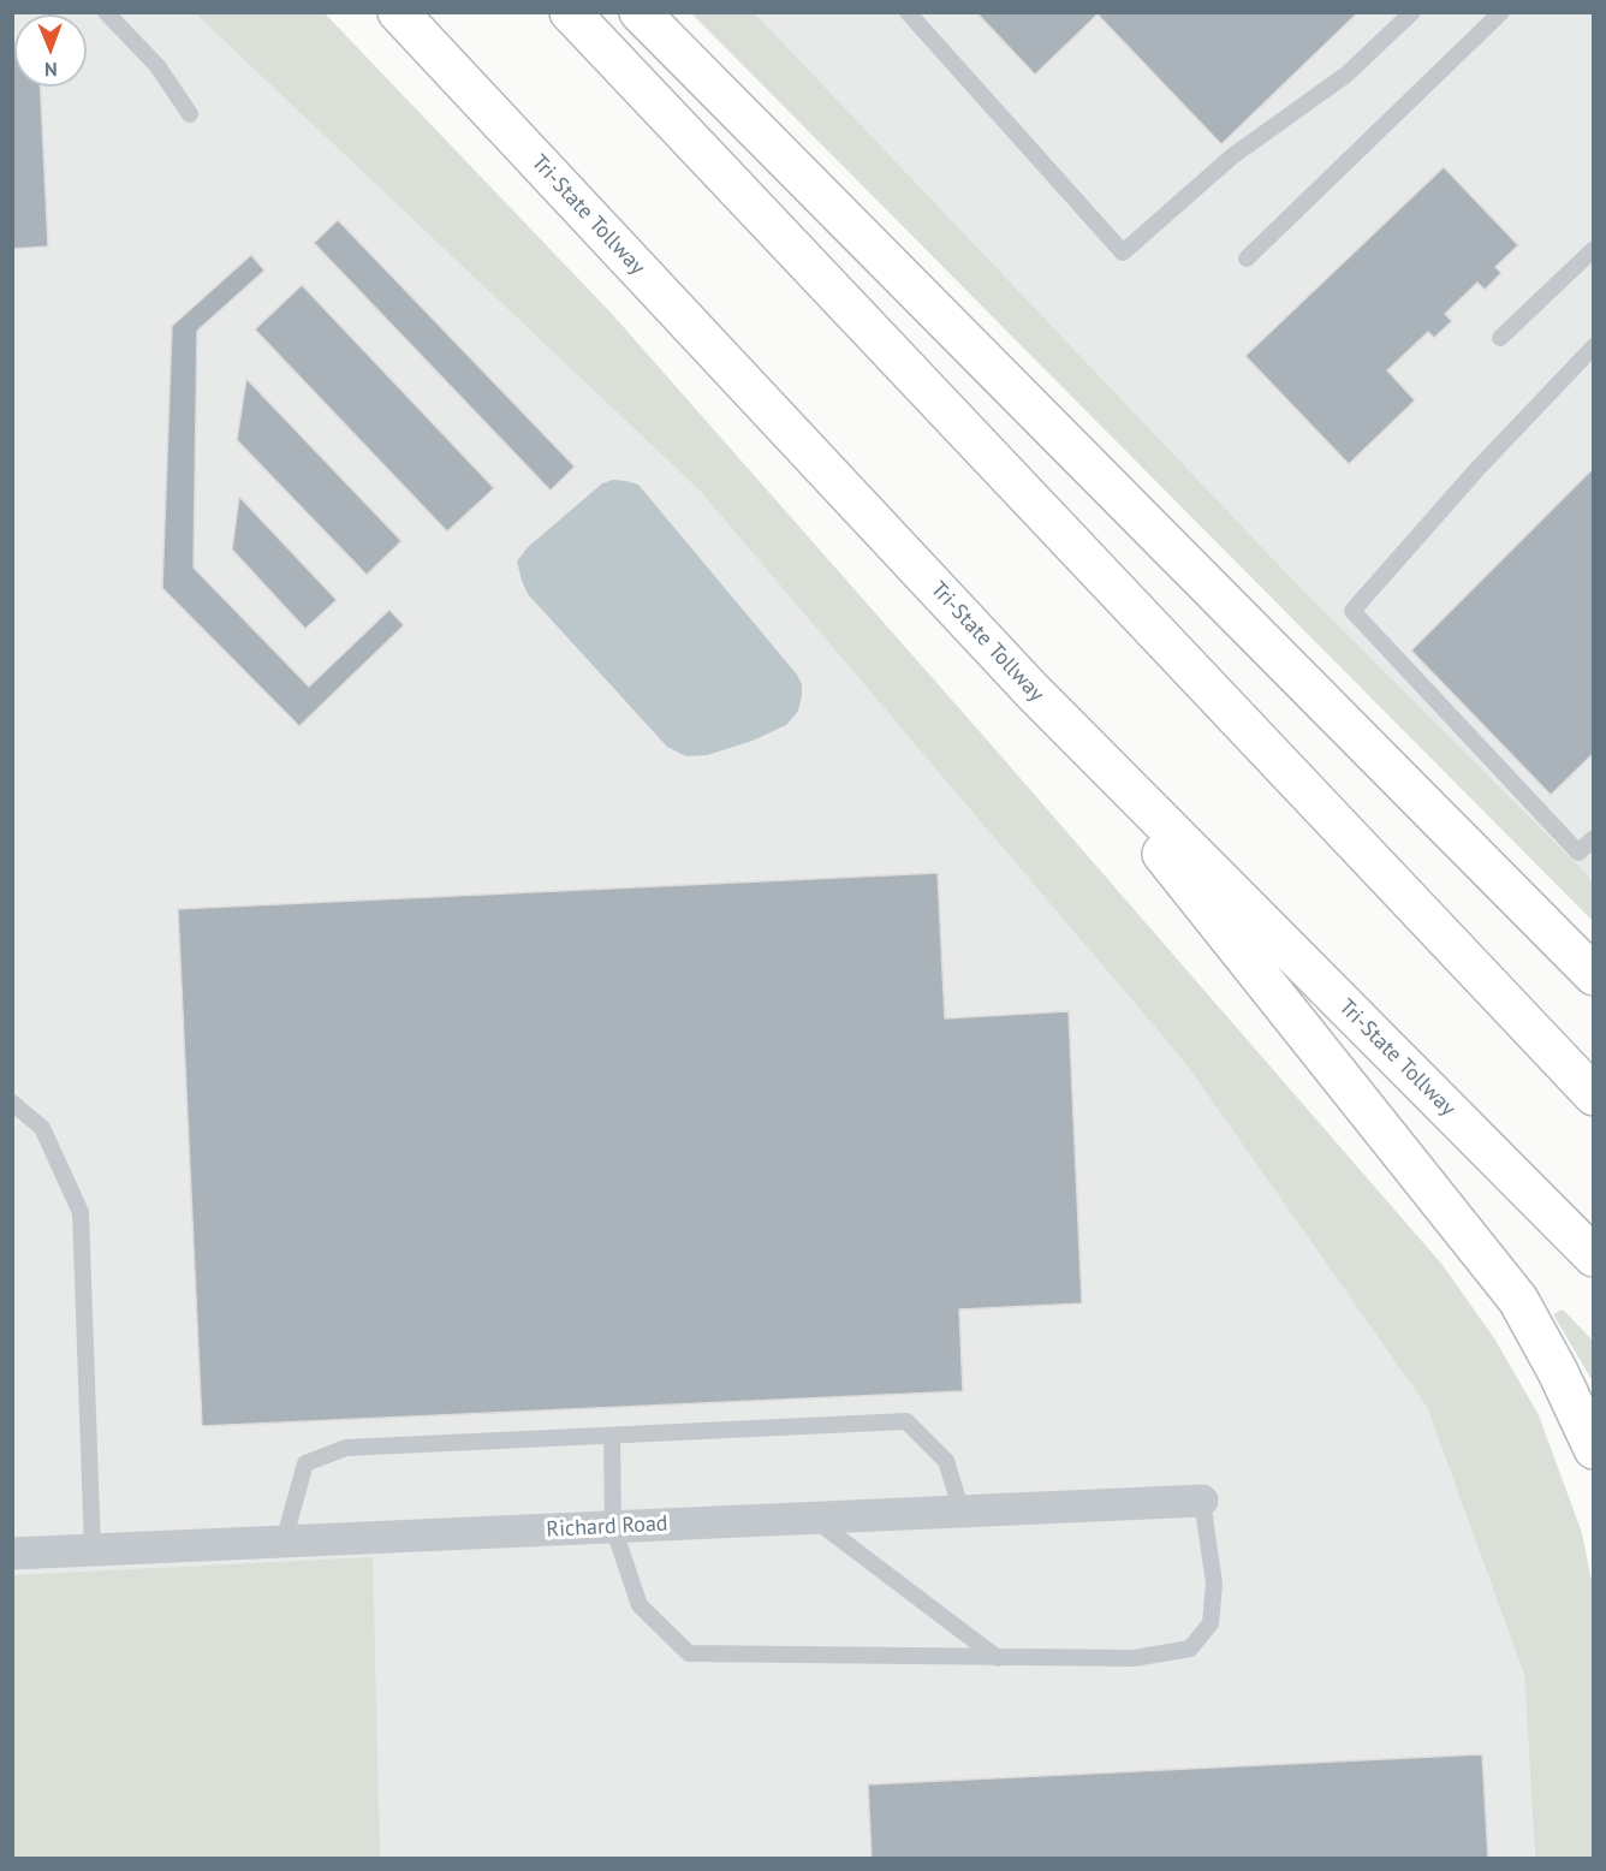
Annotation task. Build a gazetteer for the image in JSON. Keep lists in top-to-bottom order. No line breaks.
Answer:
{"streets":{"highway":["Tri-State Tollway"],"street":["Richard Road"]},"north":"bottom"}
